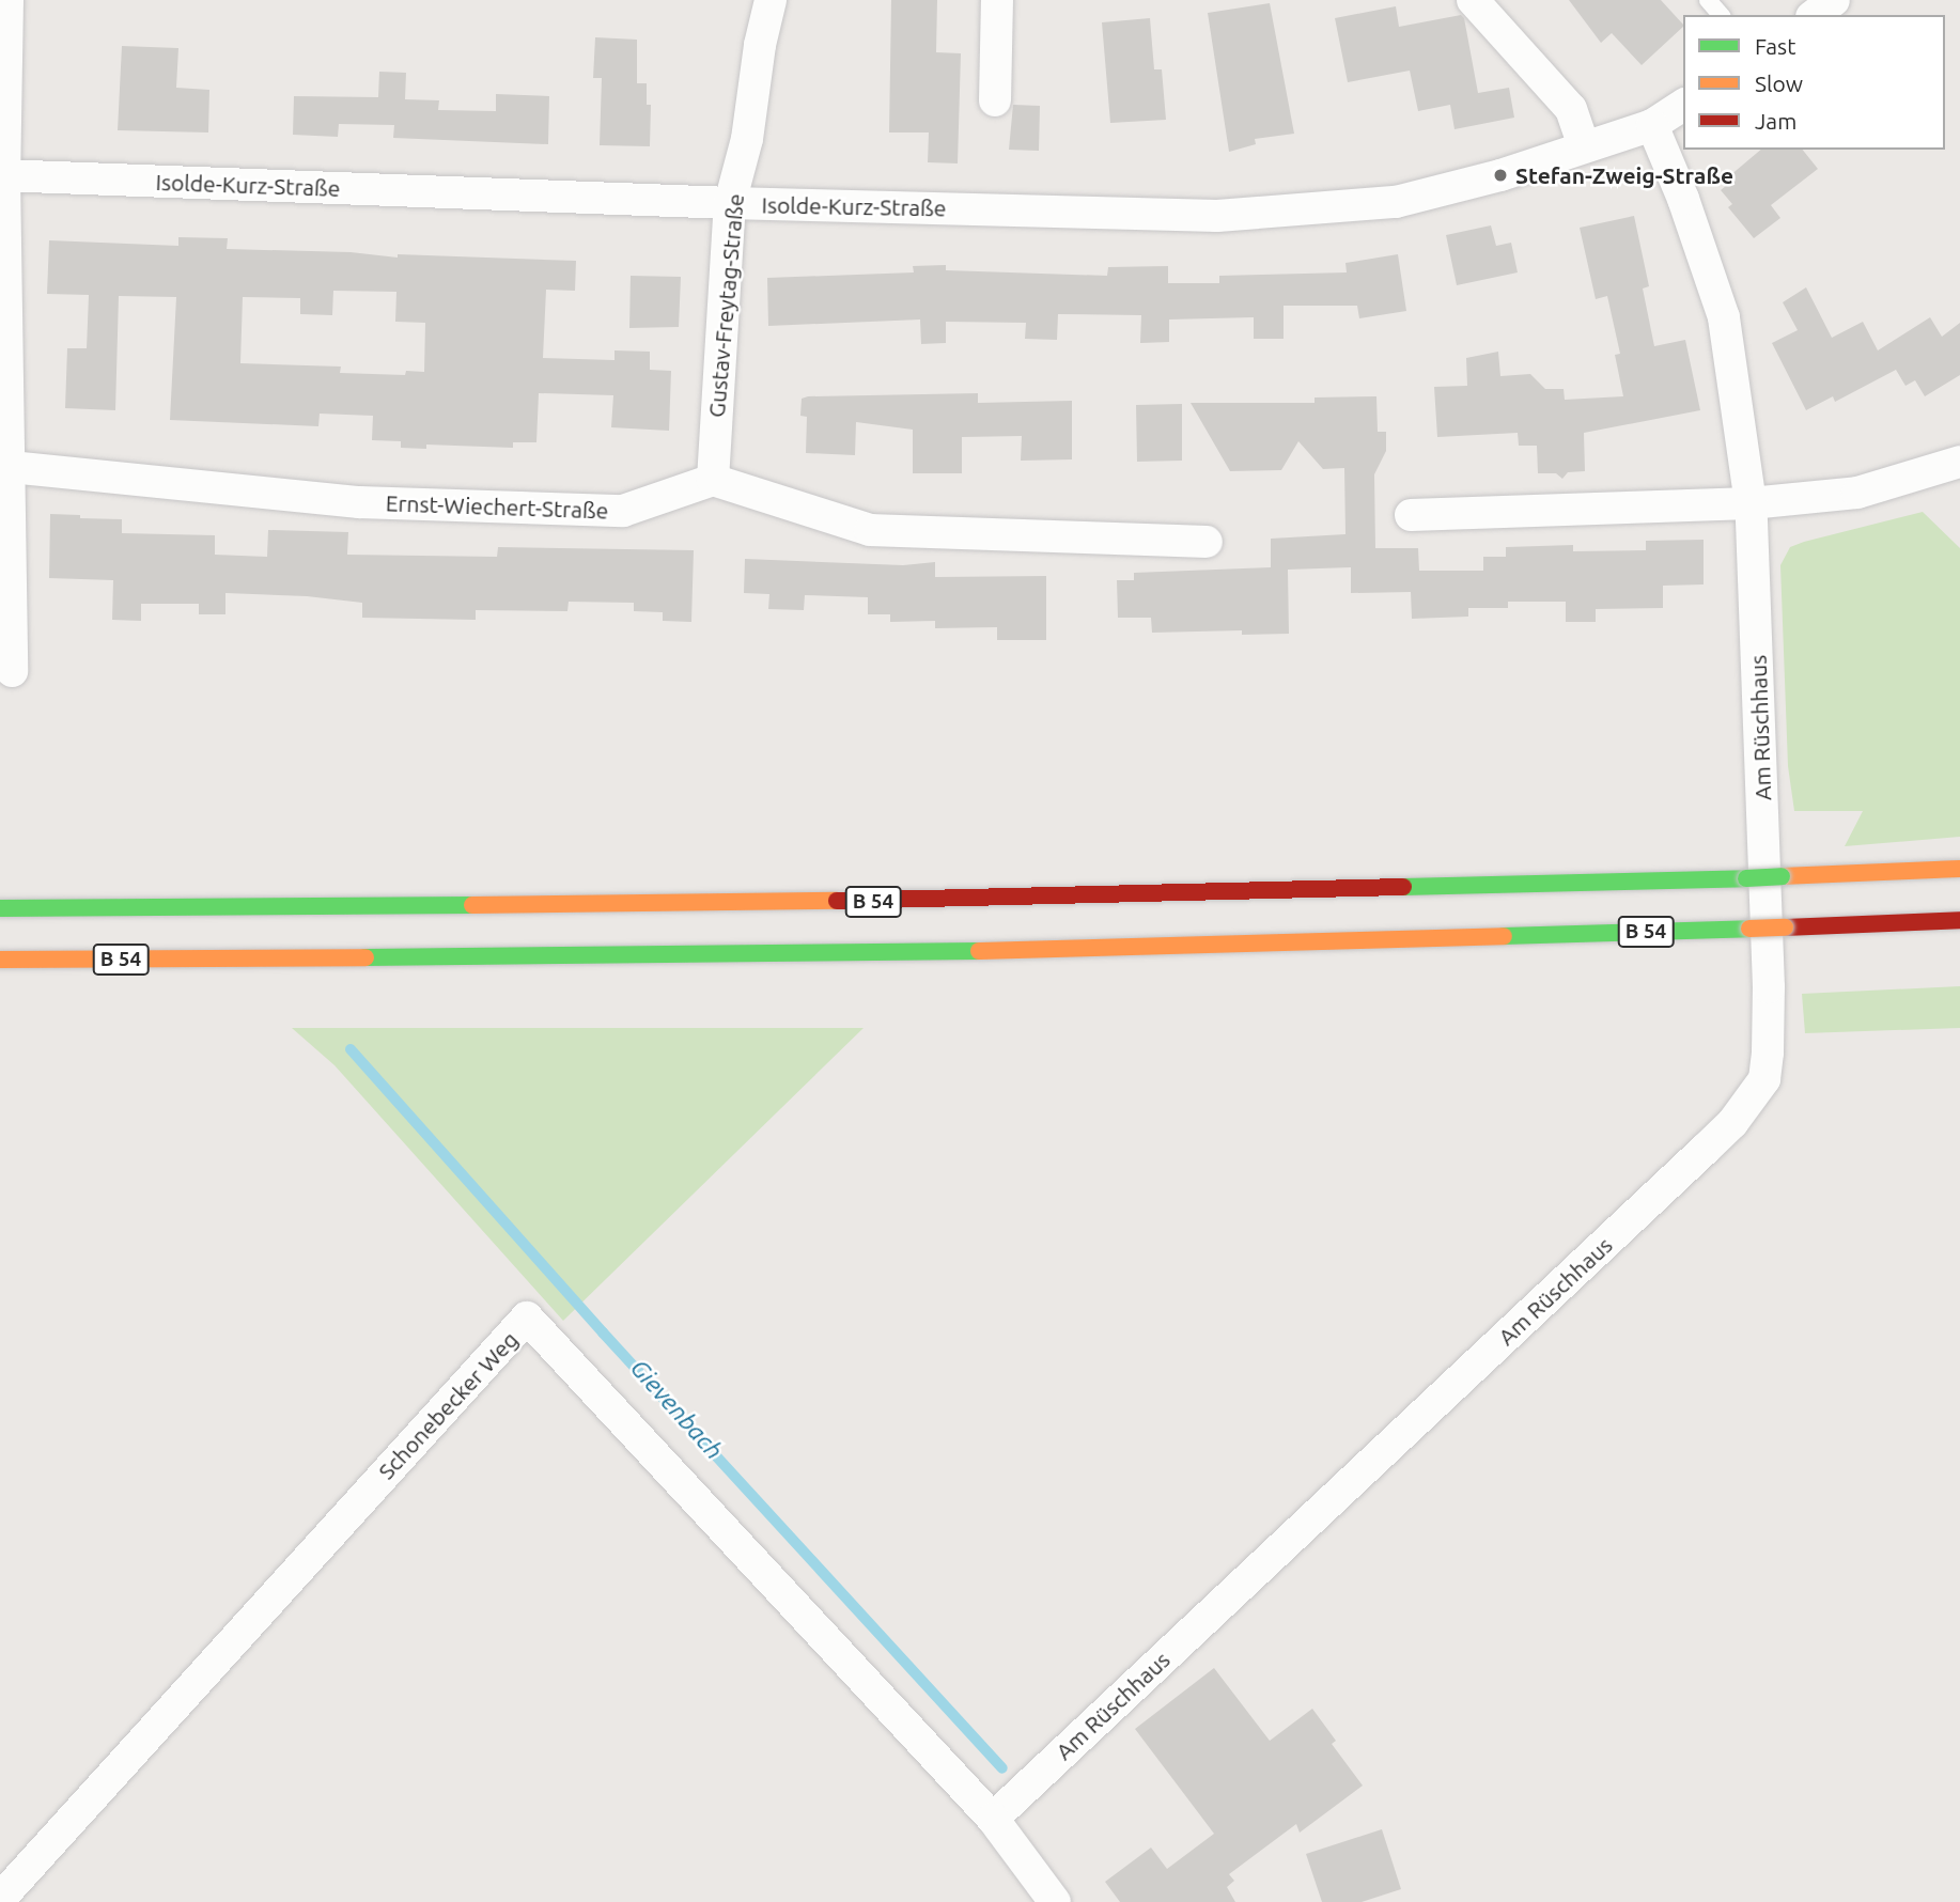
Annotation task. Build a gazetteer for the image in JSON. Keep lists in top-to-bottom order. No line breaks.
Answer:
{"streets":{"highway":["B 54"],"street":["Isolde-Kurz-Straße","Gustav-Freytag-Straße","Ernst-Wiechert-Straße","Am Rüschhaus","Schonebecker Weg"]},"crossings":[["Isolde-Kurz-Straße","Gustav-Freytag-Straße"],["Isolde-Kurz-Straße","Am Rüschhaus"],["Gustav-Freytag-Straße","Ernst-Wiechert-Straße"],["Am Rüschhaus","Schonebecker Weg"]],"water":["Gievenbach"],"places":["Stefan-Zweig-Straße"],"legend":["Fast","Slow","Jam"]}
